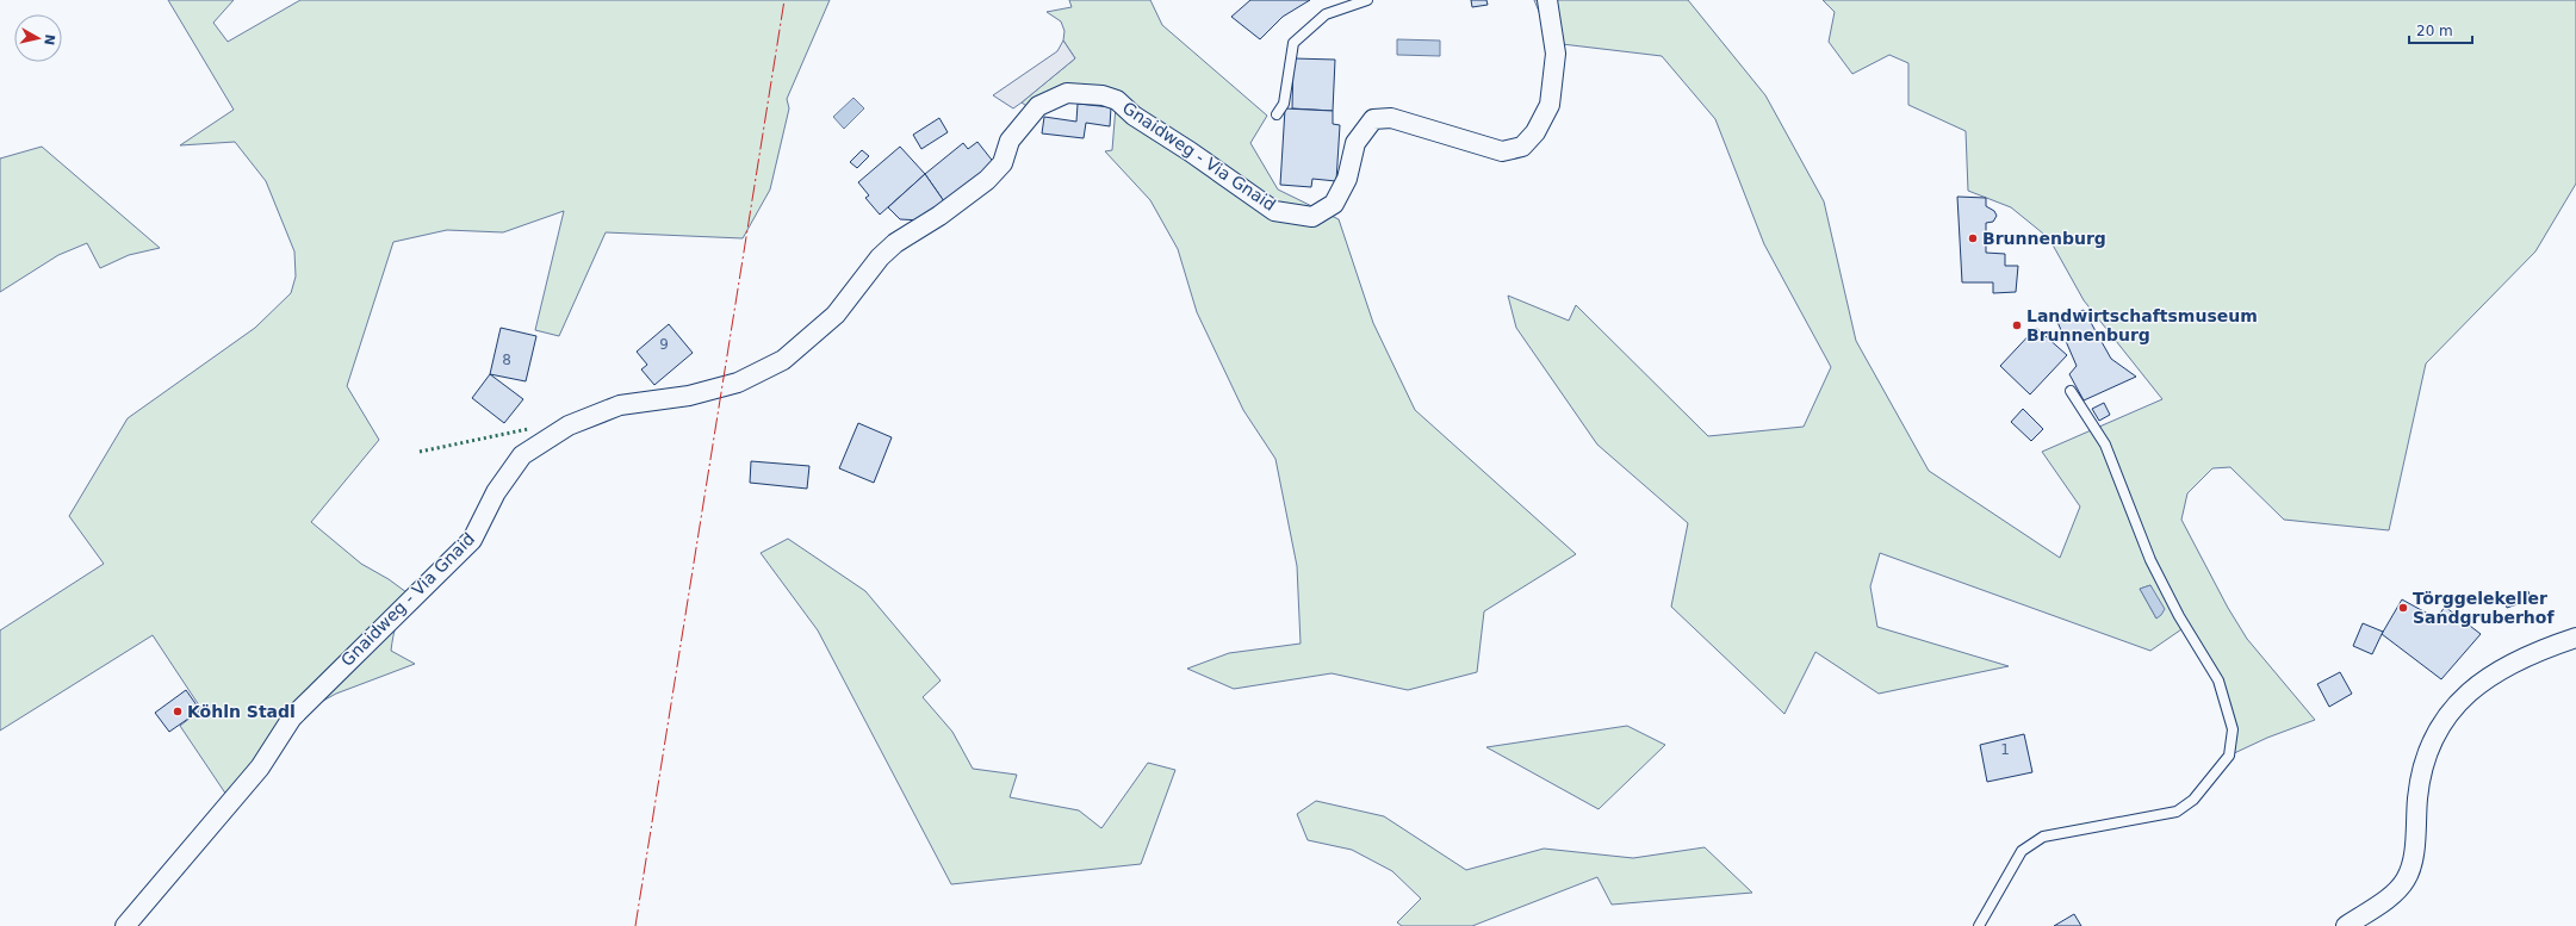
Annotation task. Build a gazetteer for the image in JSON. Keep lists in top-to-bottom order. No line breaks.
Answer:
{"streets":{"street":["Gnaidweg - Via Gnaid"]},"places":["Brunnenburg","Landwirtschaftsmuseum Brunnenburg","Törggelekeller Sandgruberhof","Köhln Stadl"],"house_numbers":["9","8","1"],"scale_bar":"20 m","north":"right"}
